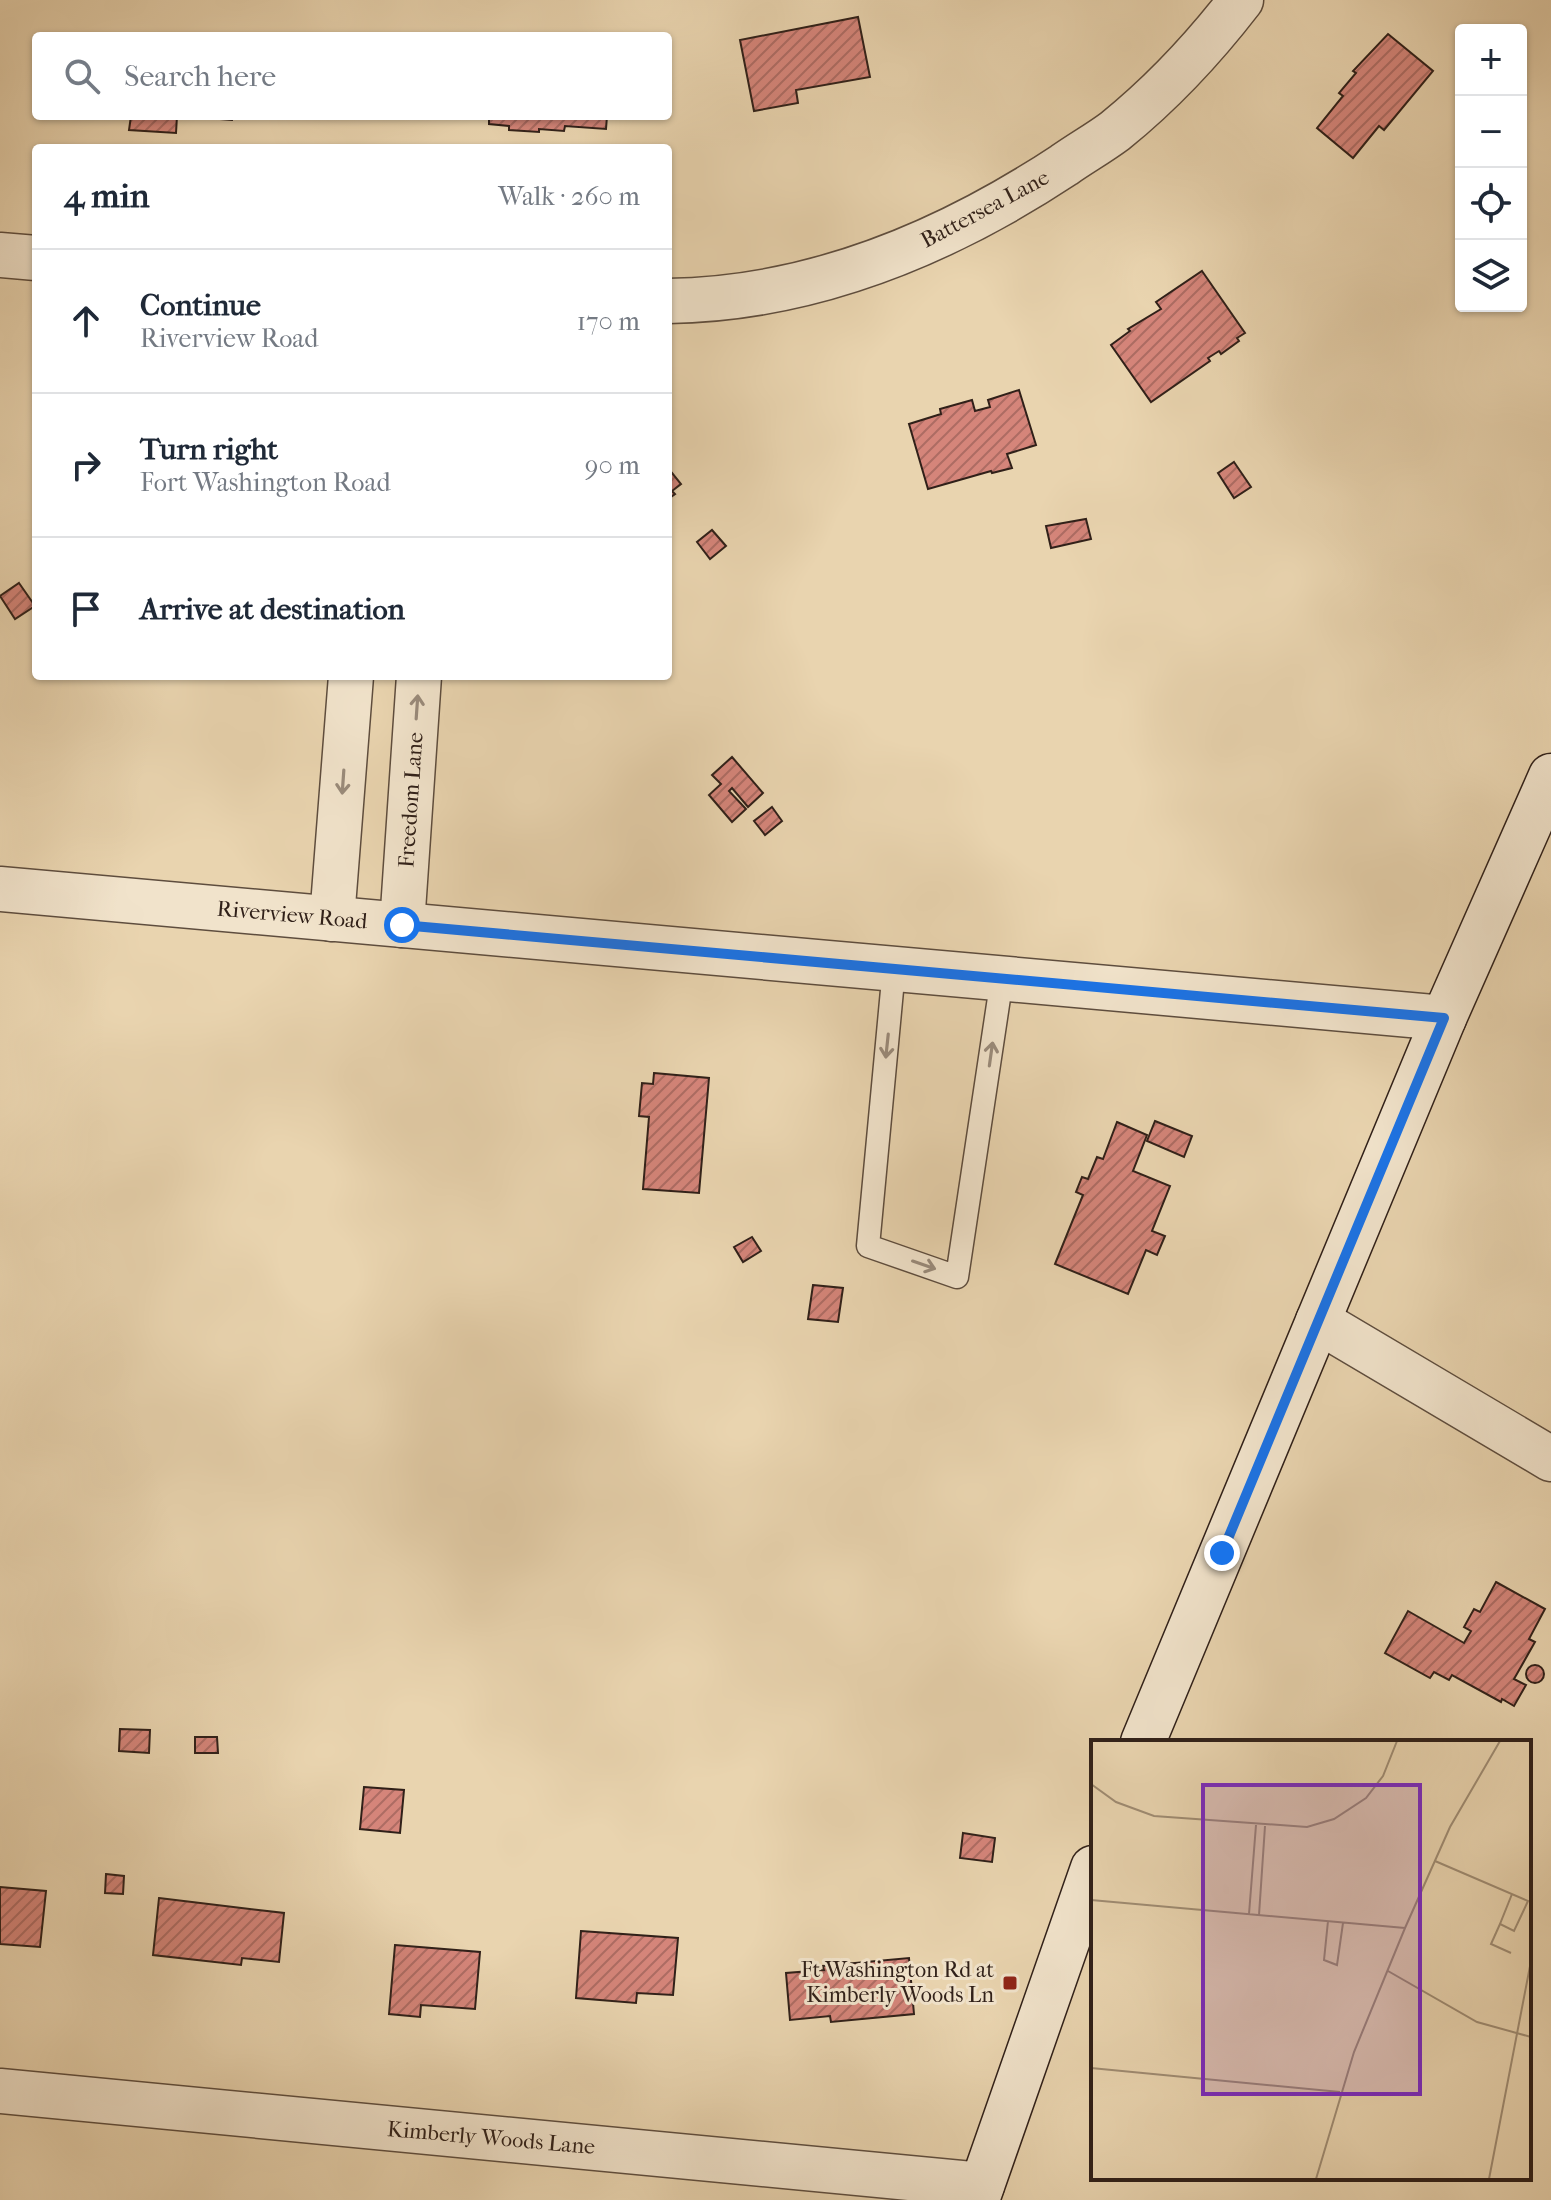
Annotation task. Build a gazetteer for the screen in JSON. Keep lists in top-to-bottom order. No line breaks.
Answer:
{"streets":{"street":["Battersea Lane","Freedom Lane","Riverview Road","Kimberly Woods Lane"]},"crossings":[["Freedom Lane","Riverview Road"]],"places":{"transit":["Ft Washington Rd at Kimberly Woods Ln"]},"page":{"map_buttons":["+","−"],"search":"Search here","heading":["4 min","Walk · 260 m"],"list":[["Continue","Riverview Road","170 m"],["Turn right","Fort Washington Road","90 m"],"Arrive at destination"]}}
